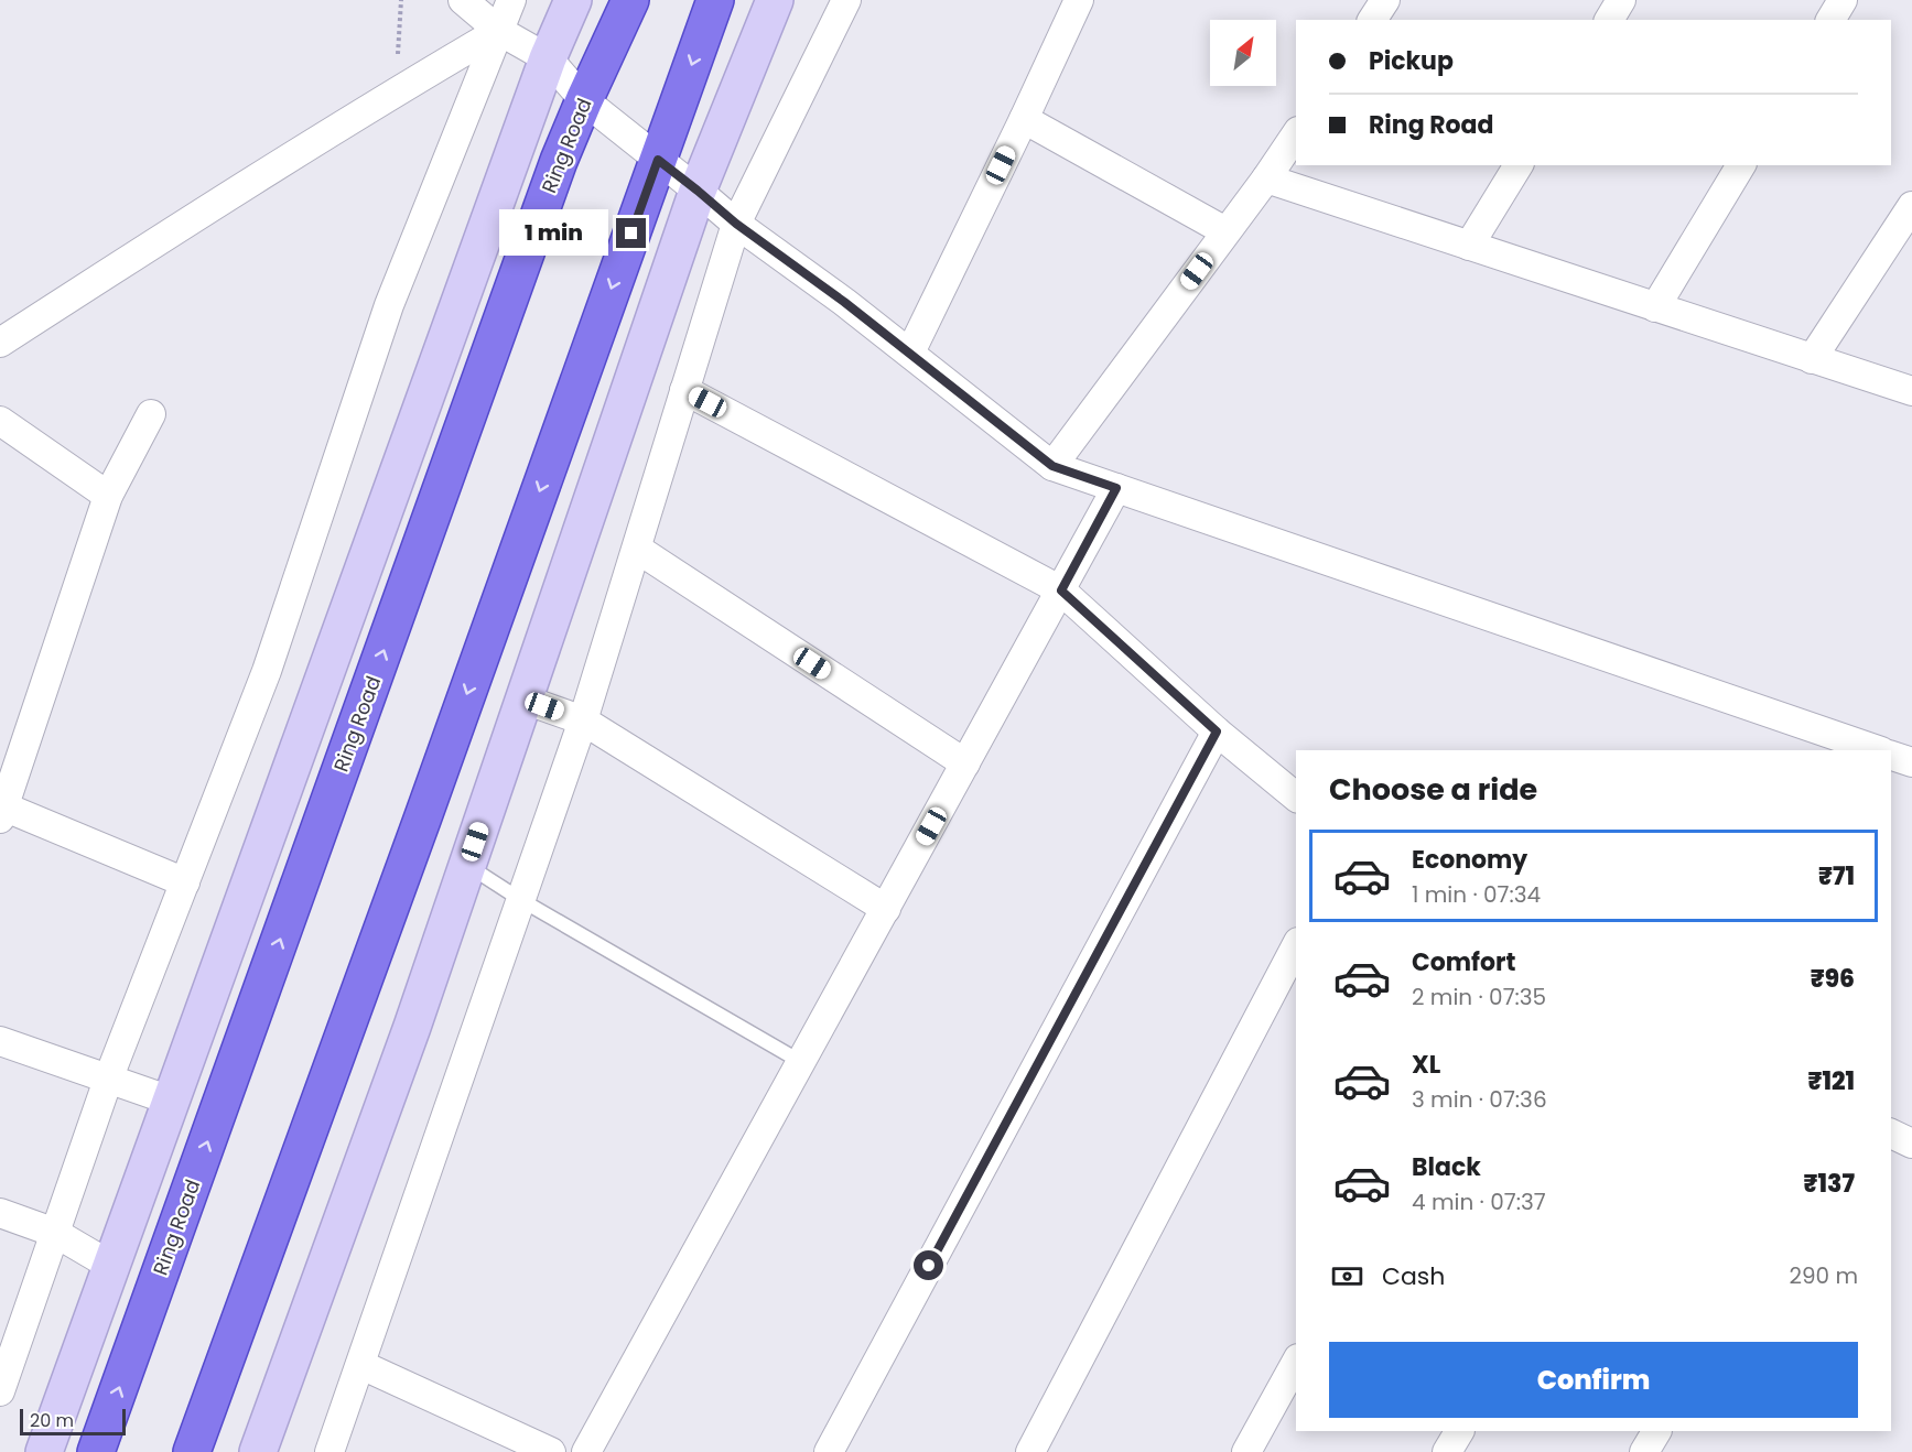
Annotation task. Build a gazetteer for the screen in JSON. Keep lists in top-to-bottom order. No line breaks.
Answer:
{"streets":{"highway":["Ring Road"]},"scale_bar":"20 m","north":"top right","page":{"banner":["Pickup","Ring Road"],"bubble":"1 min","heading":"Choose a ride","list":[{"name":"Economy","note":"1 min · 07:34","value":"₹71"},{"name":"Comfort","note":"2 min · 07:35","value":"₹96"},{"name":"XL","note":"3 min · 07:36","value":"₹121"},{"name":"Black","note":"4 min · 07:37","value":"₹137"}],"pay":["Cash","290 m"],"buttons":"Confirm","scale":"20 m"}}
